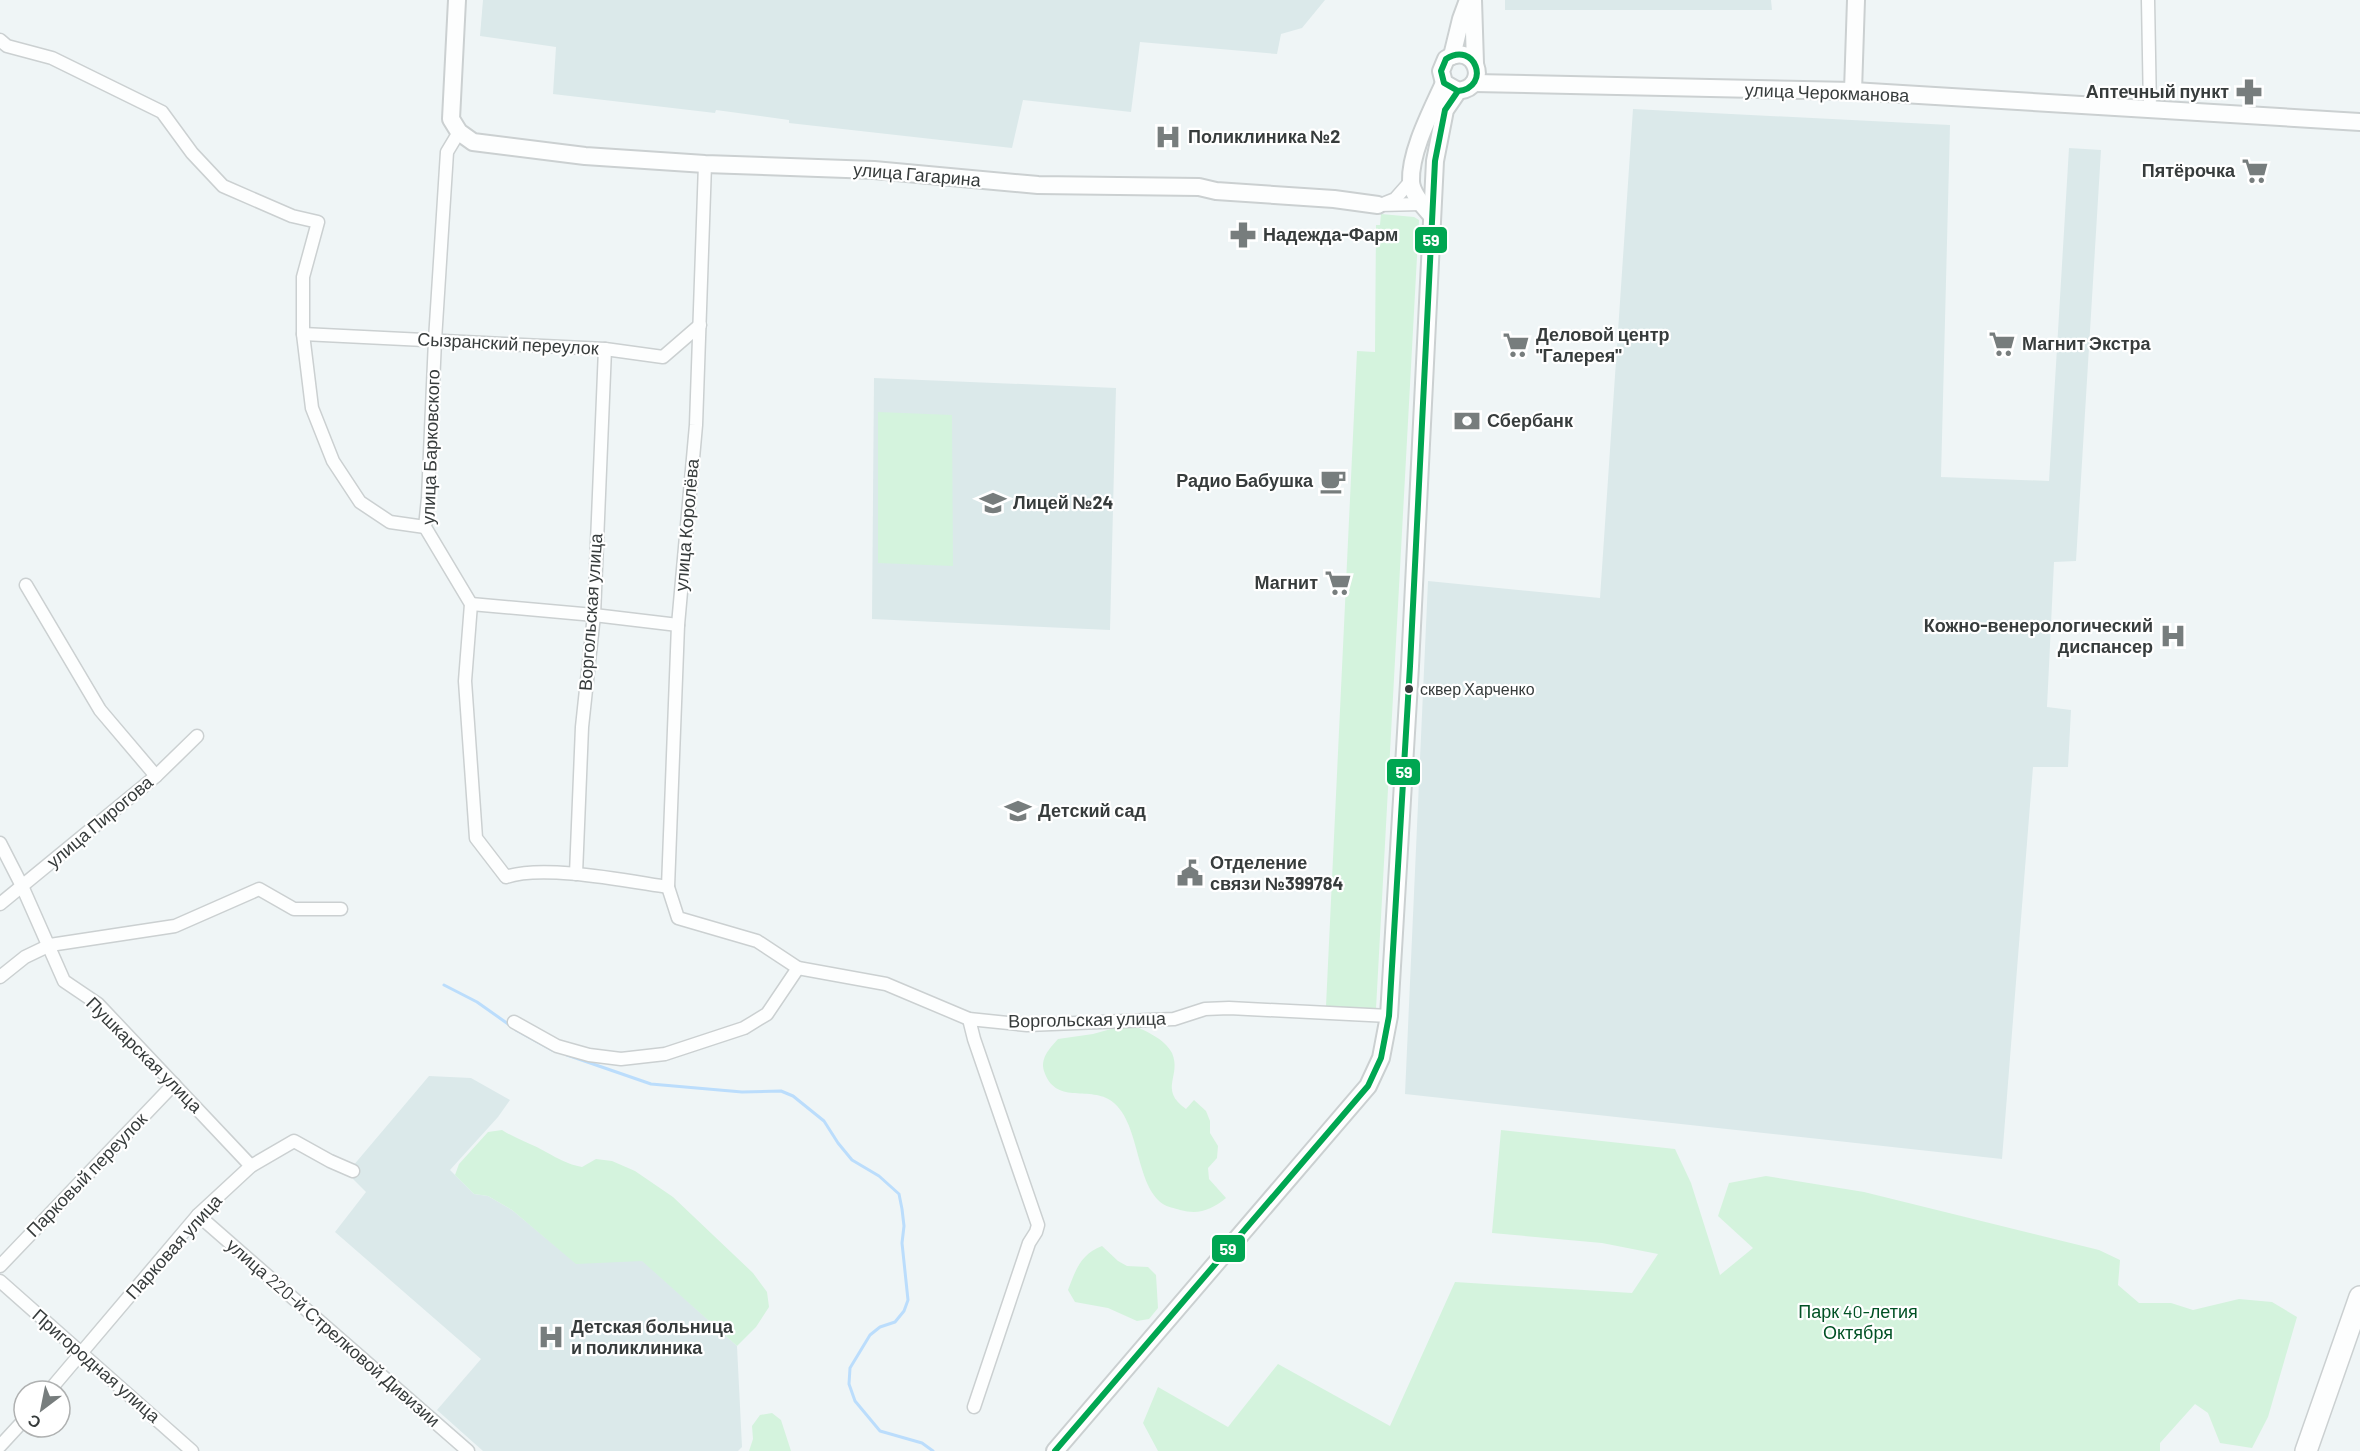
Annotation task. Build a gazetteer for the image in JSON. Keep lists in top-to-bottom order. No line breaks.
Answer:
{"streets":{"street":["улица Черокманова","улица Гагарина","Сызранский переулок","улица Барковского","улица Королёва","Воргольская улица","улица Пирогова","Пушкарская улица","Парковый переулок","Парковая улица","улица 220-й Стрелковой Дивизии","Пригородная улица"]},"crossings":[["улица Гагарина","улица Барковского"],["улица Гагарина","улица Королёва"],["Сызранский переулок","улица Барковского"],["Сызранский переулок","улица Королёва"],["Сызранский переулок","Воргольская улица"],["улица Королёва","Воргольская улица"],["улица Пирогова","Пушкарская улица"],["Пушкарская улица","Парковый переулок"],["Пушкарская улица","Парковая улица"],["Парковая улица","улица 220-й Стрелковой Дивизии"],["Парковая улица","Пригородная улица"]],"parks":["Парк 40-летия Октября"],"places":{"pharmacy":["Аптечный пункт","Надежда-Фарм"],"hospital":["Поликлиника №2","Кожно-венерологический диспансер","Детская больница и поликлиника"],"supermarket":["Пятёрочка","Магнит Экстра","Деловой центр \"Галерея\"","Магнит"],"bank":["Сбербанк"],"cafe":["Радио Бабушка"],"school or university":["Лицей №24","Детский сад"],"other":["сквер Харченко"],"public building":["Отделение связи №399784"]},"lines":["transit line 59"],"north":"bottom left"}
